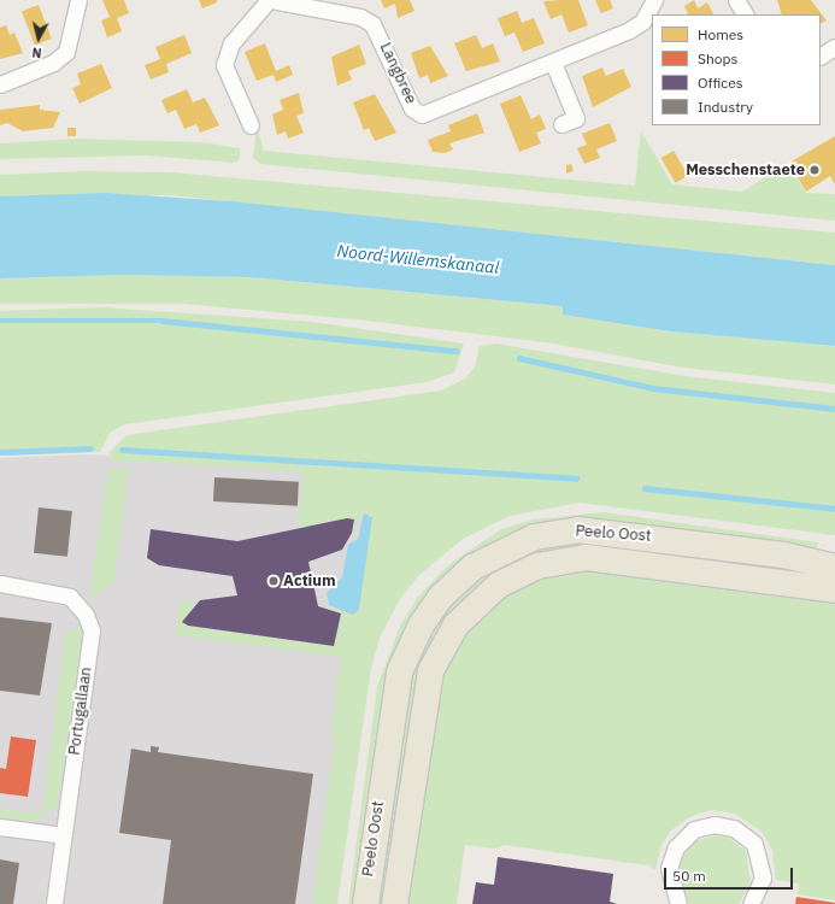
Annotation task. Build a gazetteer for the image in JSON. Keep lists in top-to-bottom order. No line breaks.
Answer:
{"streets":{"main road":["Peelo Oost"],"street":["Langbree","Portugallaan"]},"water":["Noord-Willemskanaal"],"places":["Messchenstaete","Actium"],"legend":["Homes","Shops","Offices","Industry"],"scale_bar":"50 m","north":"bottom"}
